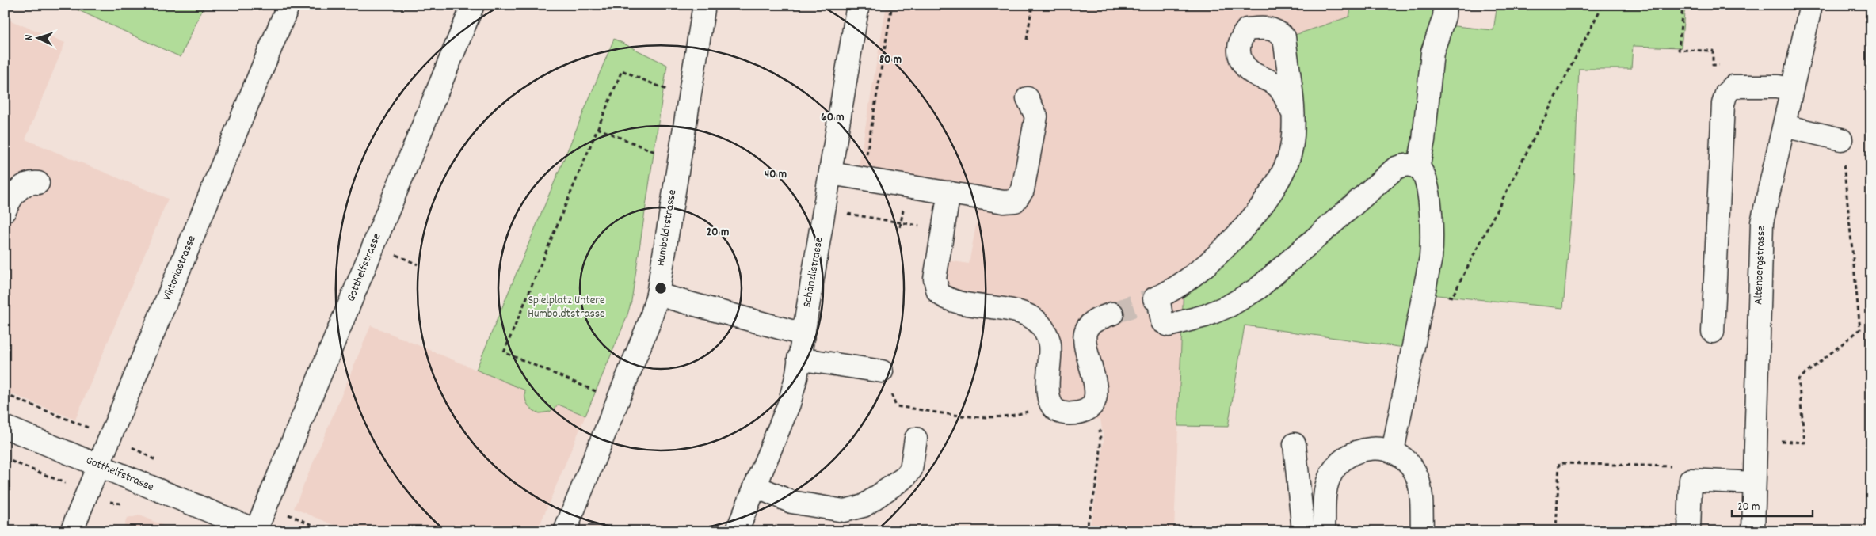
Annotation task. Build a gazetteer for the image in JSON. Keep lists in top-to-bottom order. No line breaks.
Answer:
{"streets":{"street":["Humboldtstrasse","Altenbergstrasse","Gotthelfstrasse","Viktoriastrasse","Schänzlistrasse"]},"crossings":[["Gotthelfstrasse","Viktoriastrasse"]],"parks":["Spielplatz Untere Humboldtstrasse"],"scale_bar":"20 m","north":"left","rings":["80 m","60 m","40 m","20 m"]}
